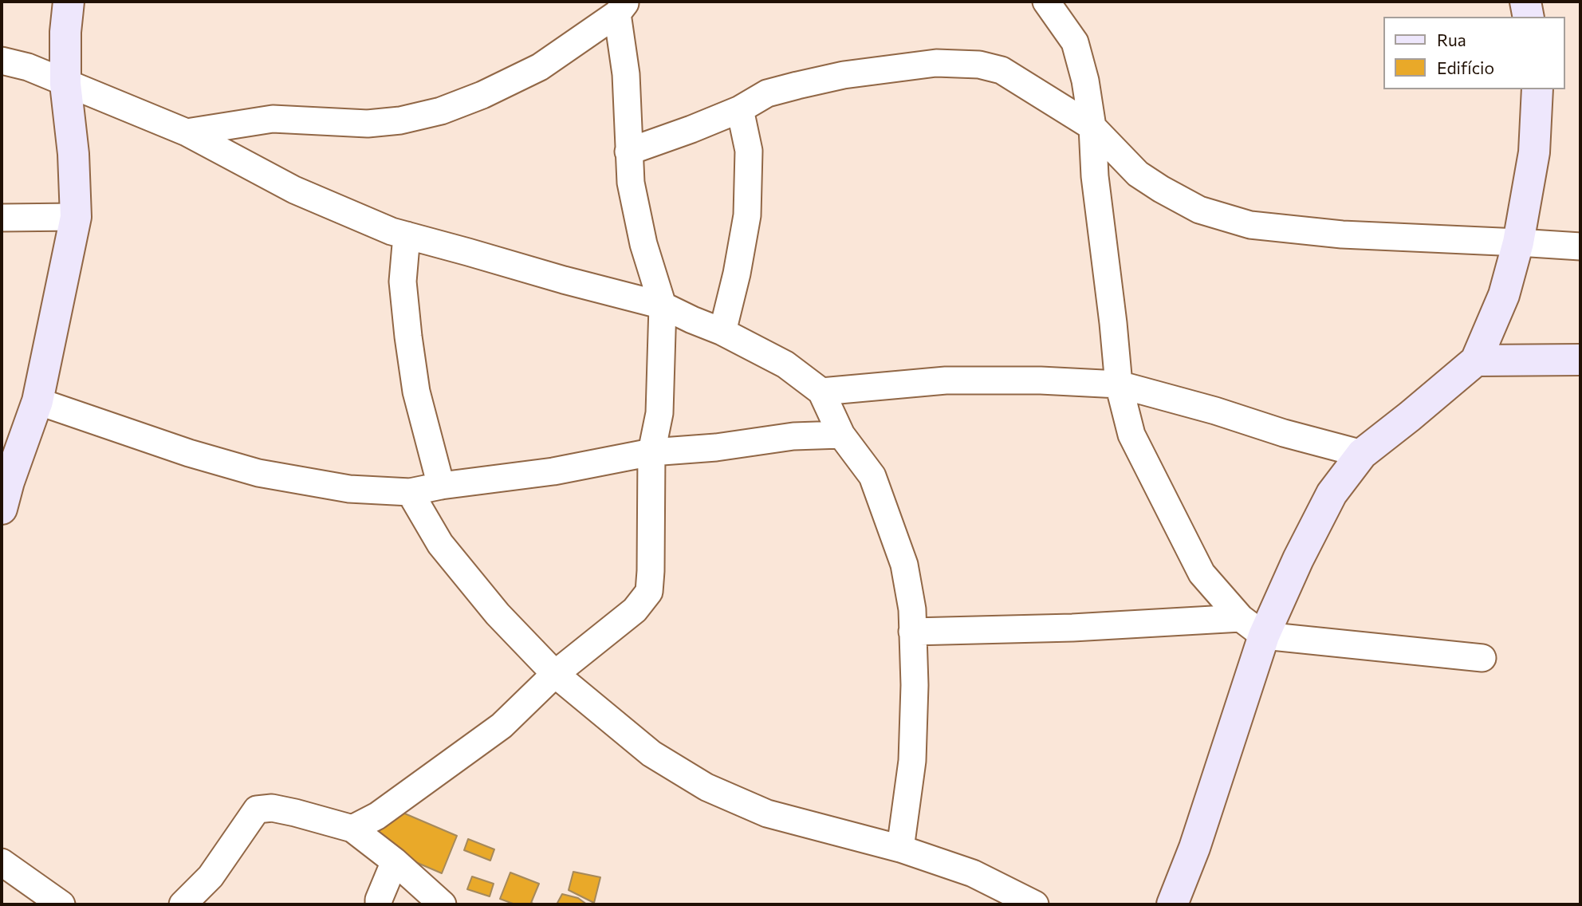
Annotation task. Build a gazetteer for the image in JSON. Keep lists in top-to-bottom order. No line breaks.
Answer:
{"legend":["Rua","Edifício"]}
